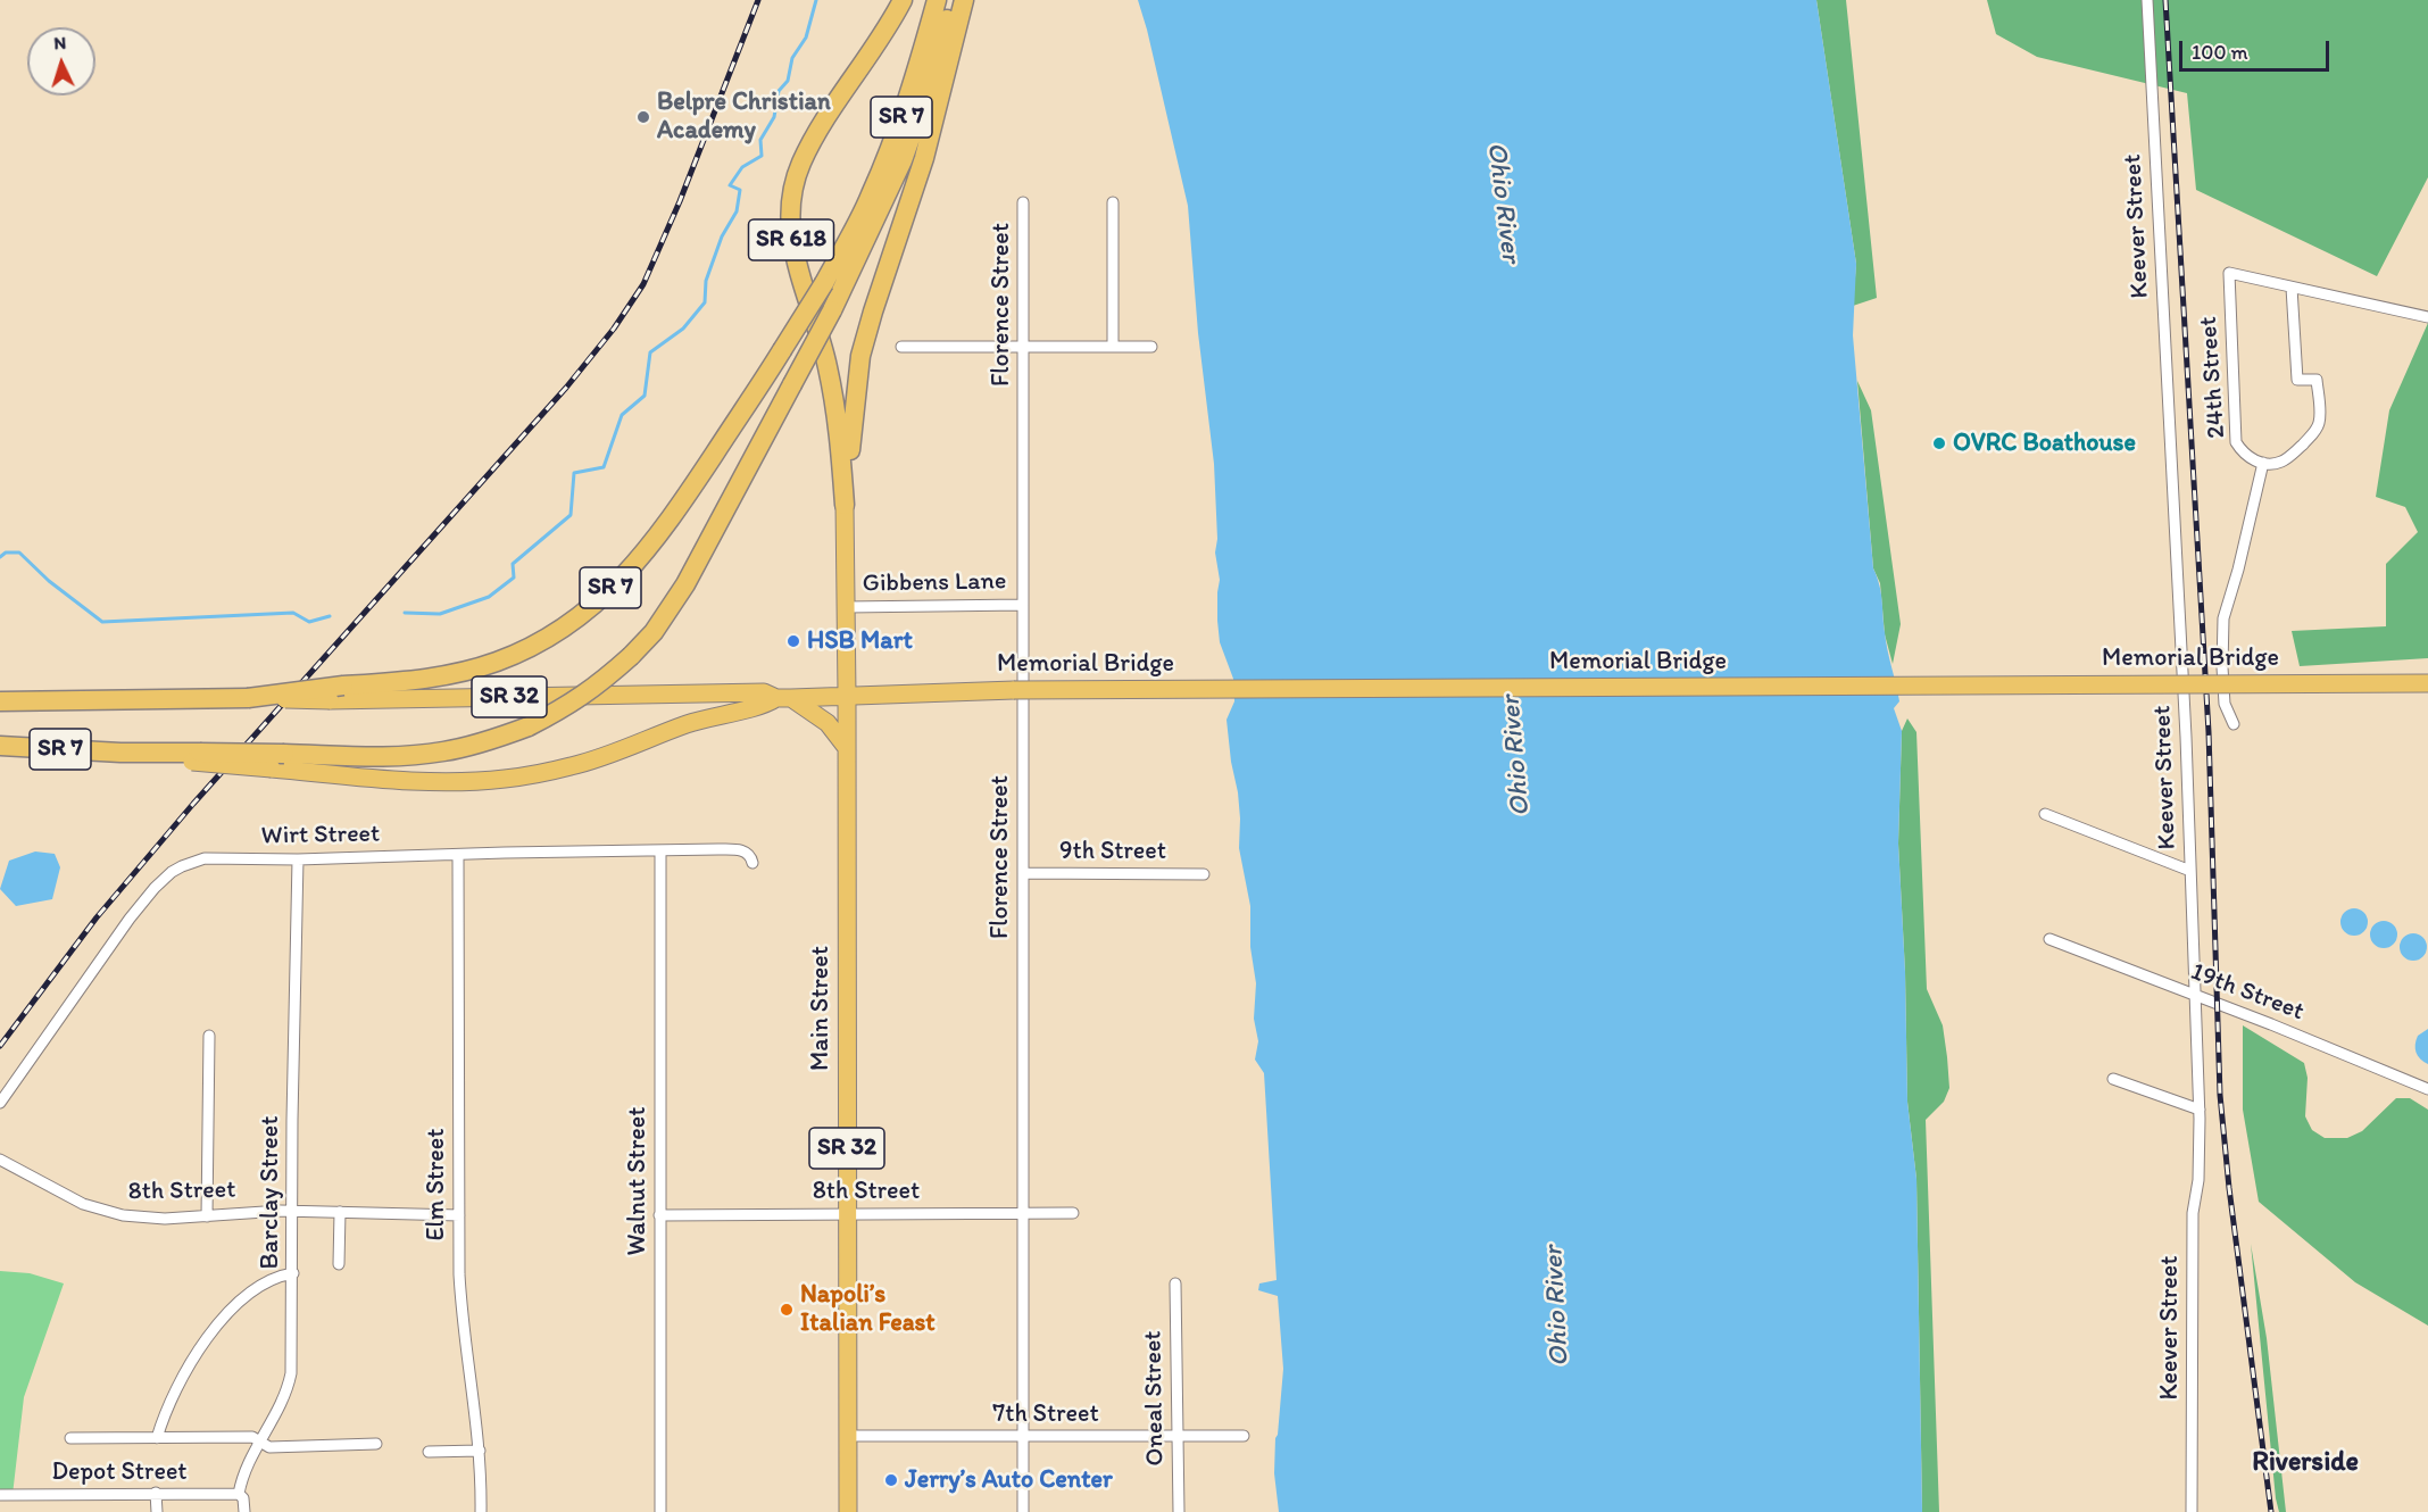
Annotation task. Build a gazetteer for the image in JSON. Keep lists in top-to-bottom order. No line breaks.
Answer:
{"streets":{"highway":["SR 7","SR 618"],"main road":["Memorial Bridge","SR 32","Main Street"],"street":["Keever Street","Florence Street","24th Street","Gibbens Lane","Wirt Street","9th Street","19th Street","Walnut Street","Elm Street","8th Street","Barclay Street","Oneal Street","7th Street","Depot Street"]},"crossings":[["SR 7","SR 32"],["Keever Street","19th Street"],["SR 618","Main Street"],["Florence Street","Gibbens Lane"],["Florence Street","9th Street"],["Florence Street","8th Street"],["Florence Street","7th Street"],["Gibbens Lane","Main Street"],["Memorial Bridge","SR 32"],["Memorial Bridge","Main Street"],["SR 32","Main Street"],["Wirt Street","Walnut Street"],["Wirt Street","Elm Street"],["Wirt Street","Barclay Street"],["Main Street","8th Street"],["Main Street","7th Street"],["Walnut Street","8th Street"],["Elm Street","8th Street"],["8th Street","Barclay Street"],["Barclay Street","Depot Street"],["Oneal Street","7th Street"]],"districts":["Riverside"],"water":["Ohio River"],"places":["Belpre Christian Academy","OVRC Boathouse","HSB Mart","Napoli’s Italian Feast","Jerry’s Auto Center"],"scale_bar":"100 m","north":"top"}
